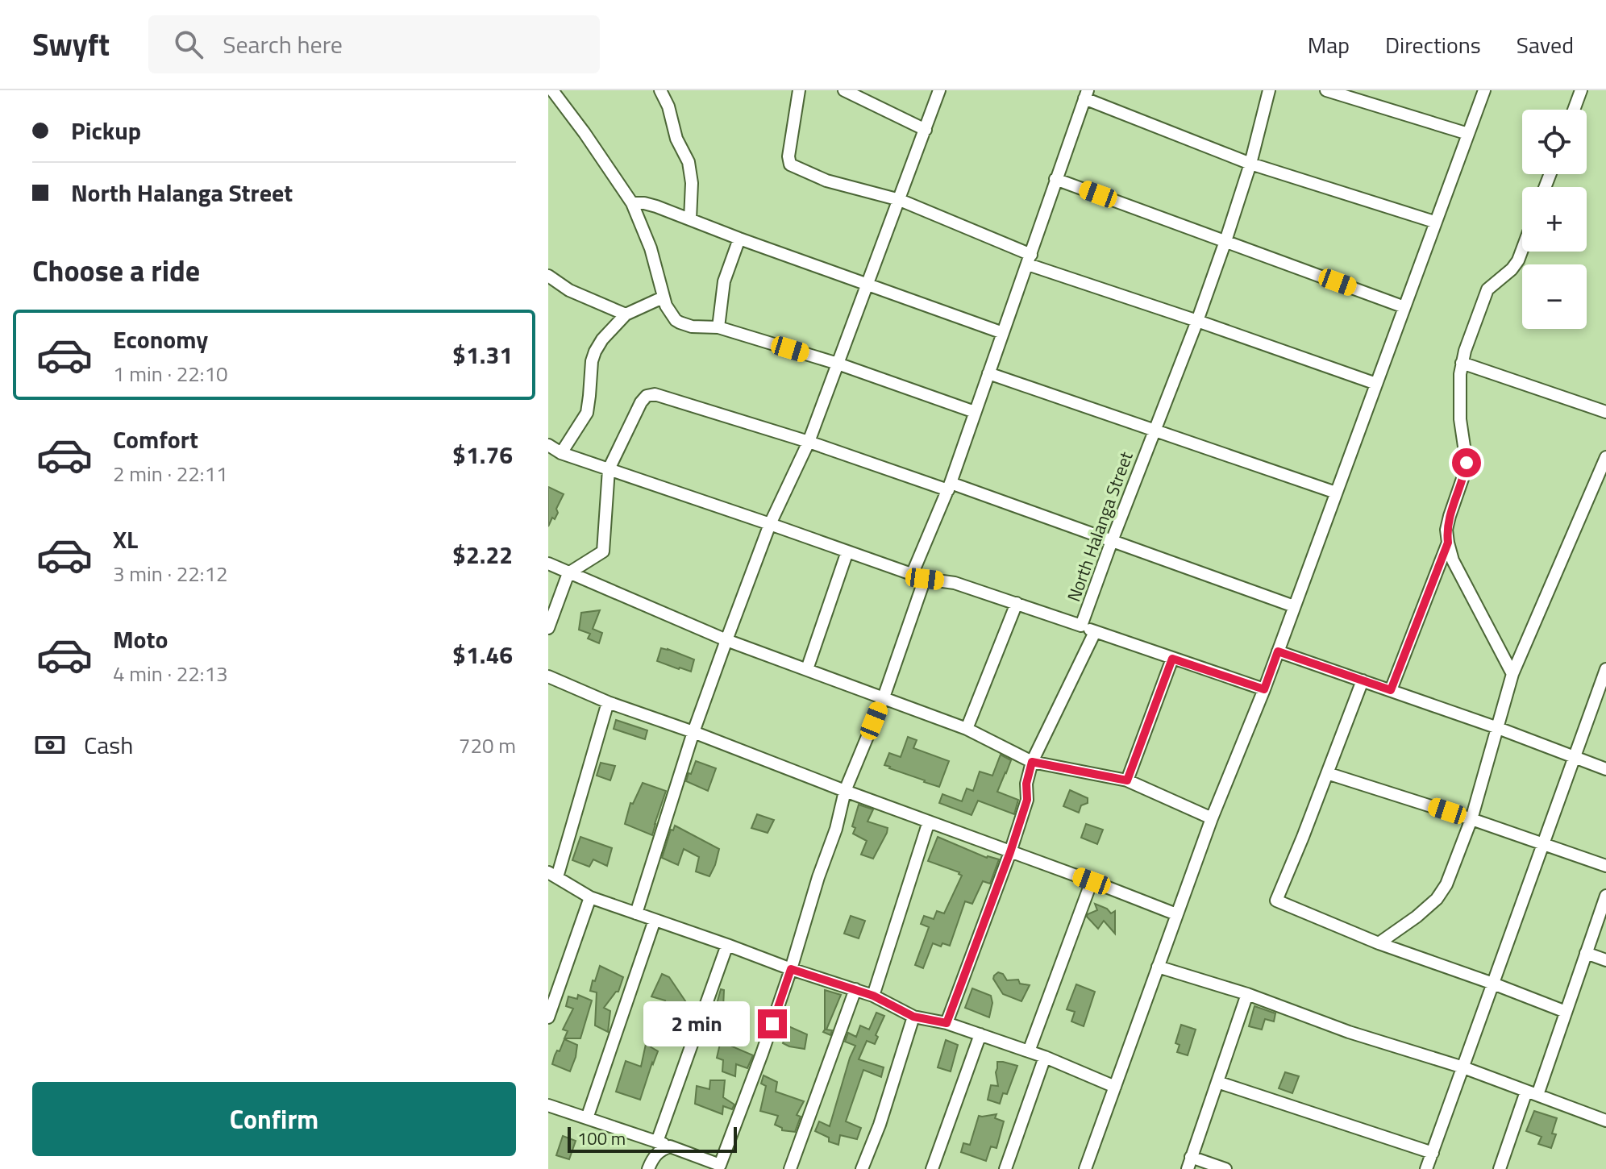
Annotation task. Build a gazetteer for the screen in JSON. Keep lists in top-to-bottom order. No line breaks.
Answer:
{"streets":{"street":["North Halanga Street"]},"scale_bar":"100 m","page":{"header":"Swyft","search":"Search here","nav":["Map","Directions","Saved"],"banner":["Pickup","North Halanga Street"],"map_buttons":["+","−"],"heading":"Choose a ride","list":[{"name":"Economy","note":"1 min · 22:10","value":"$1.31"},{"name":"Comfort","note":"2 min · 22:11","value":"$1.76"},{"name":"XL","note":"3 min · 22:12","value":"$2.22"},{"name":"Moto","note":"4 min · 22:13","value":"$1.46"}],"pay":["Cash","720 m"],"bubble":"2 min","buttons":"Confirm","scale":"100 m"}}
